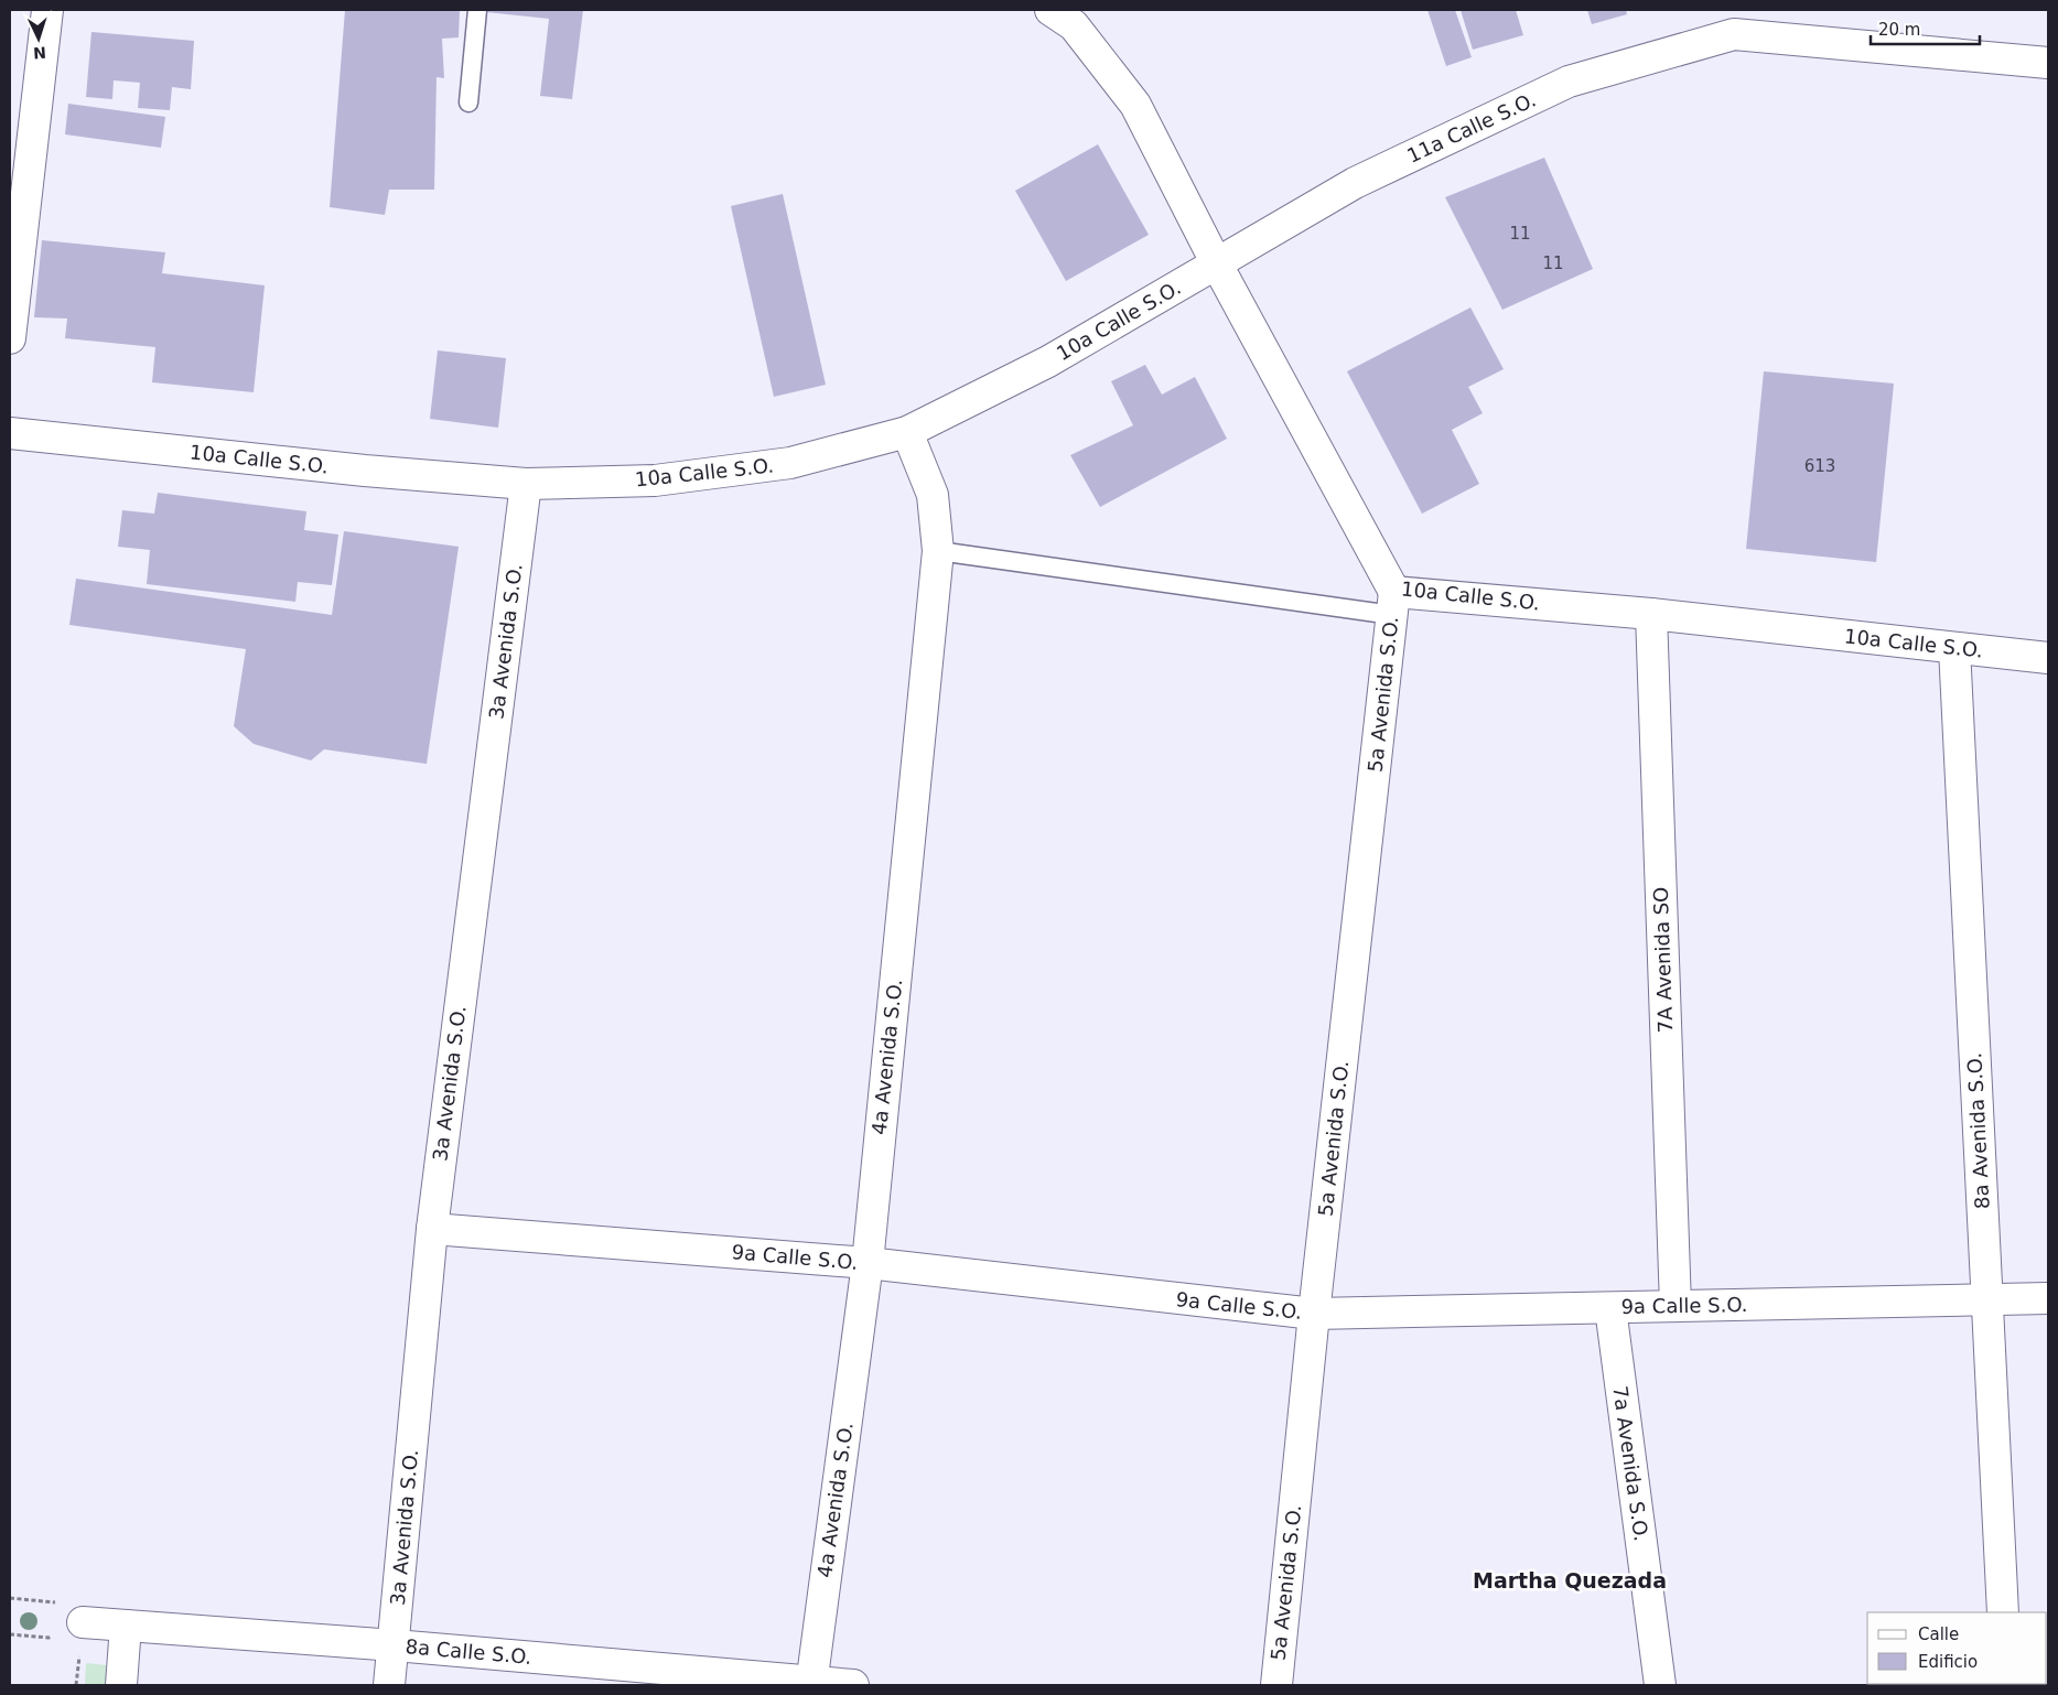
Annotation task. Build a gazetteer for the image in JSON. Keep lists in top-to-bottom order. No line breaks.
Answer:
{"streets":{"street":["11a Calle S.O.","10a Calle S.O.","3a Avenida S.O.","5a Avenida S.O.","7A Avenida SO","4a Avenida S.O.","8a Avenida S.O.","9a Calle S.O.","7a Avenida S.O.","8a Calle S.O."]},"crossings":[["11a Calle S.O.","10a Calle S.O."],["10a Calle S.O.","3a Avenida S.O."],["10a Calle S.O.","5a Avenida S.O."],["10a Calle S.O.","7A Avenida SO"],["10a Calle S.O.","4a Avenida S.O."],["10a Calle S.O.","8a Avenida S.O."],["3a Avenida S.O.","9a Calle S.O."],["3a Avenida S.O.","8a Calle S.O."],["5a Avenida S.O.","9a Calle S.O."],["7A Avenida SO","9a Calle S.O."],["4a Avenida S.O.","9a Calle S.O."],["4a Avenida S.O.","8a Calle S.O."],["8a Avenida S.O.","9a Calle S.O."],["9a Calle S.O.","7a Avenida S.O."]],"districts":["Martha Quezada"],"house_numbers":["11","11","613"],"legend":["Calle","Edificio"],"scale_bar":"20 m","north":"bottom"}
